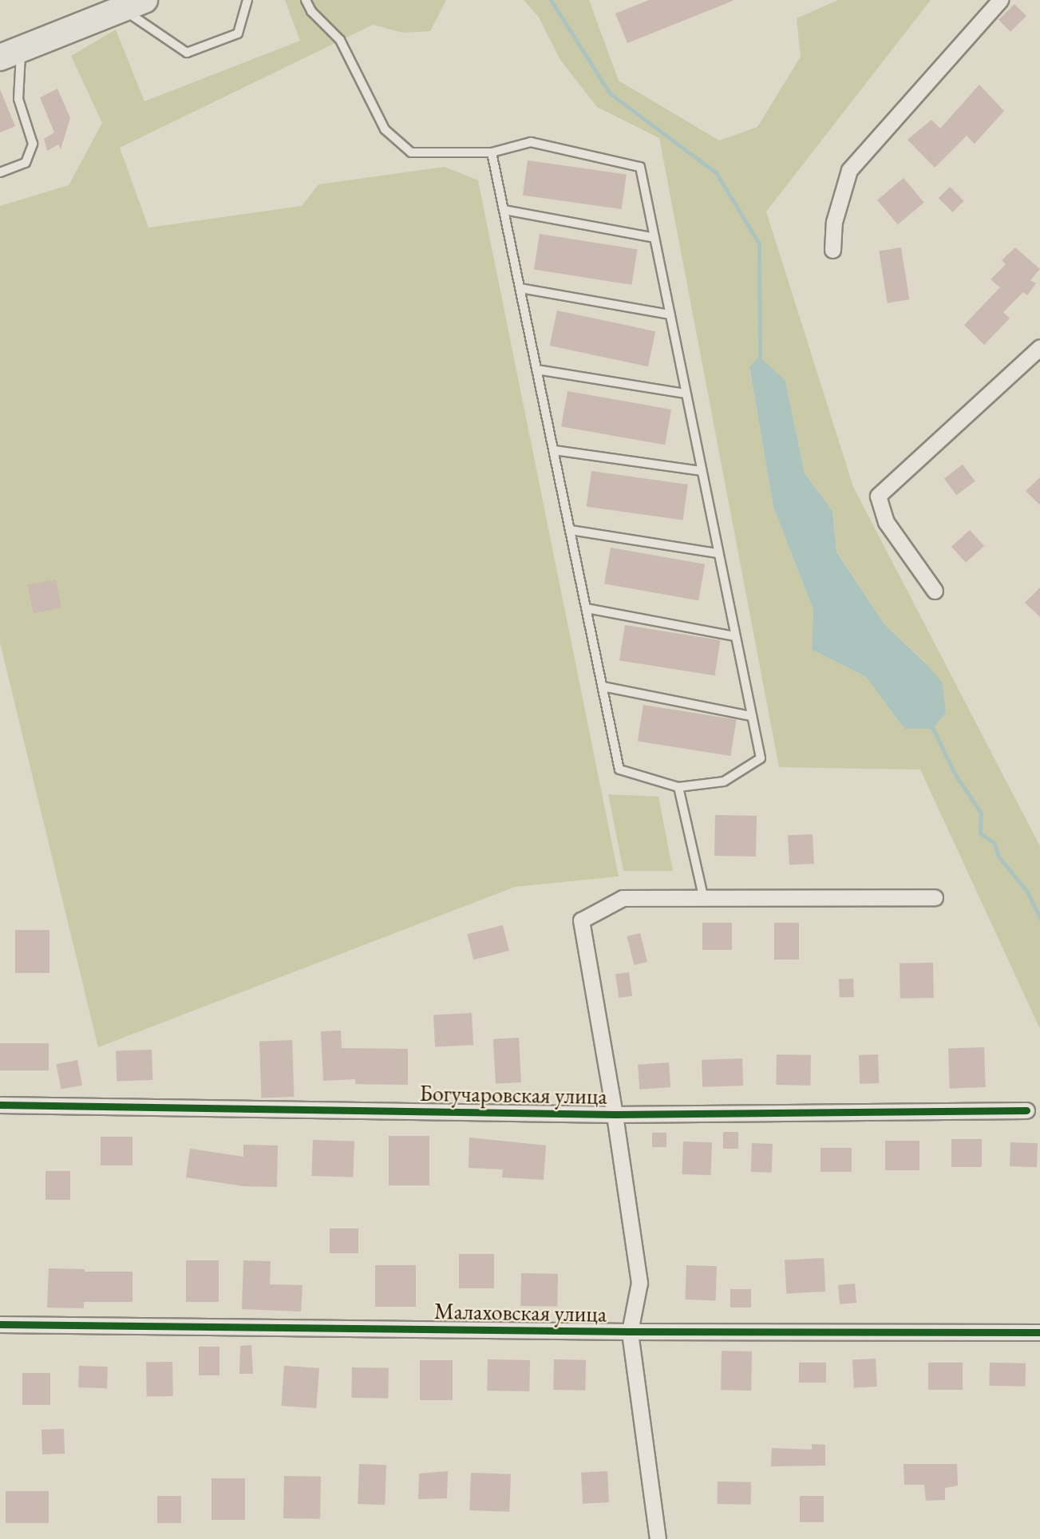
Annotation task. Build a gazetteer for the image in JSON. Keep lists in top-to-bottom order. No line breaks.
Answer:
{"streets":{"street":["Богучаровская улица","Малаховская улица"]}}
